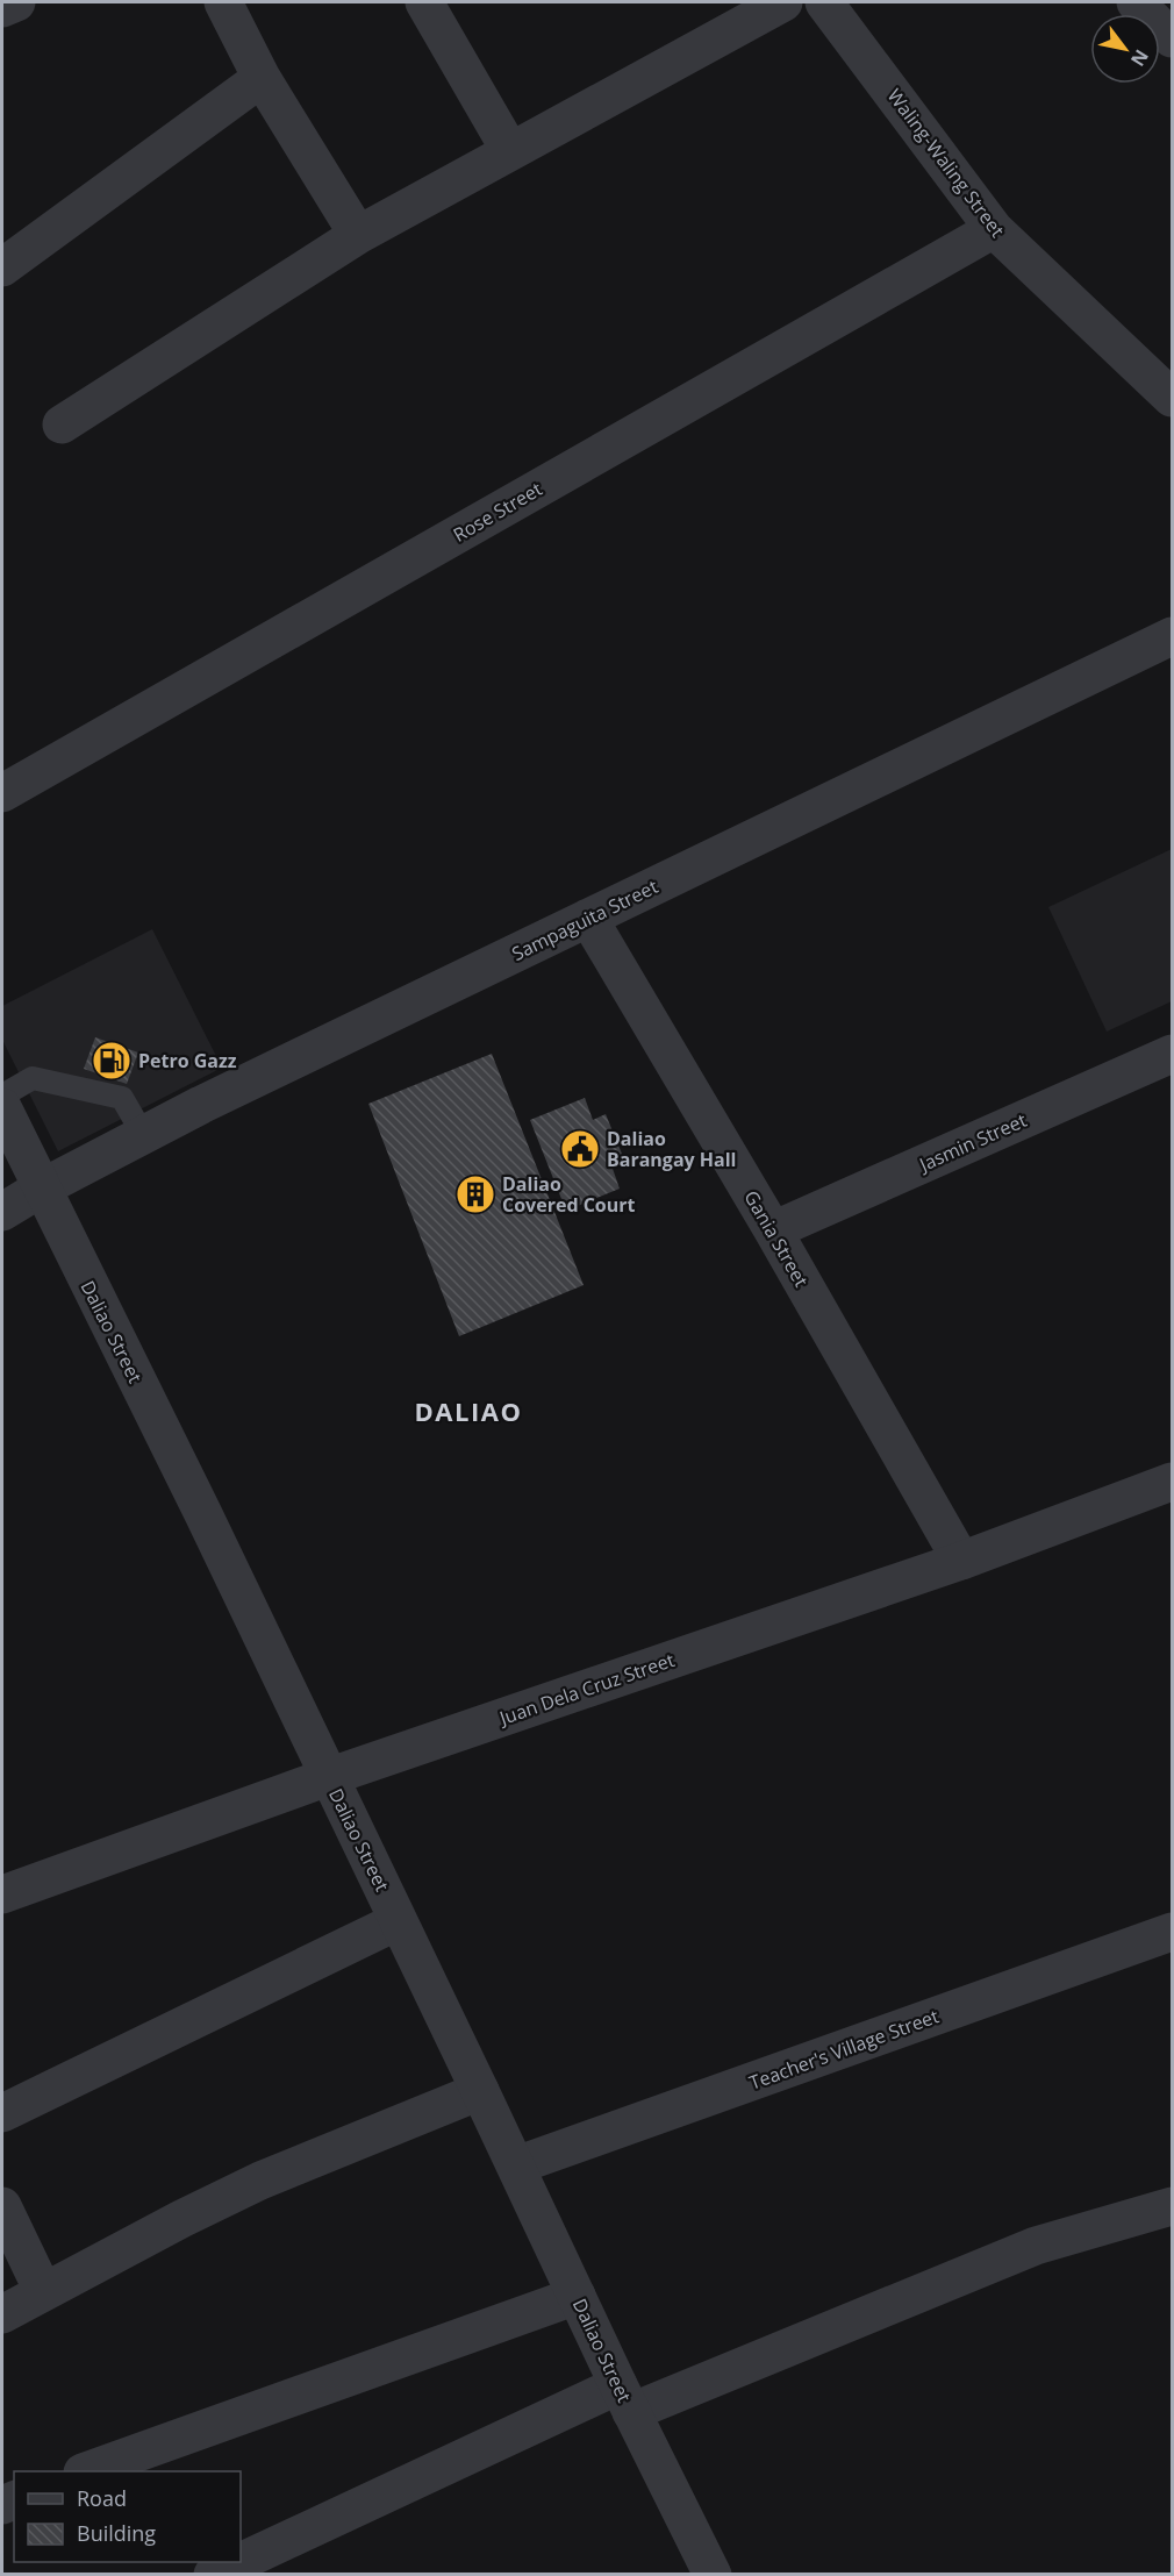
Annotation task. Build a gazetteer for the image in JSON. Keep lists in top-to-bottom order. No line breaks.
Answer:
{"streets":{"street":["Waling-Waling Street","Rose Street","Sampaguita Street","Jasmin Street","Gania Street","Daliao Street","Juan Dela Cruz Street","Teacher's Village Street"]},"crossings":[["Waling-Waling Street","Rose Street"],["Sampaguita Street","Gania Street"],["Sampaguita Street","Daliao Street"],["Jasmin Street","Gania Street"],["Gania Street","Juan Dela Cruz Street"],["Daliao Street","Juan Dela Cruz Street"],["Daliao Street","Teacher's Village Street"]],"districts":["DALIAO"],"places":{"fuel station":["Petro Gazz"],"public building":["Daliao Barangay Hall"],"building":["Daliao Covered Court"]},"legend":["Road","Building"],"north":"bottom right"}
